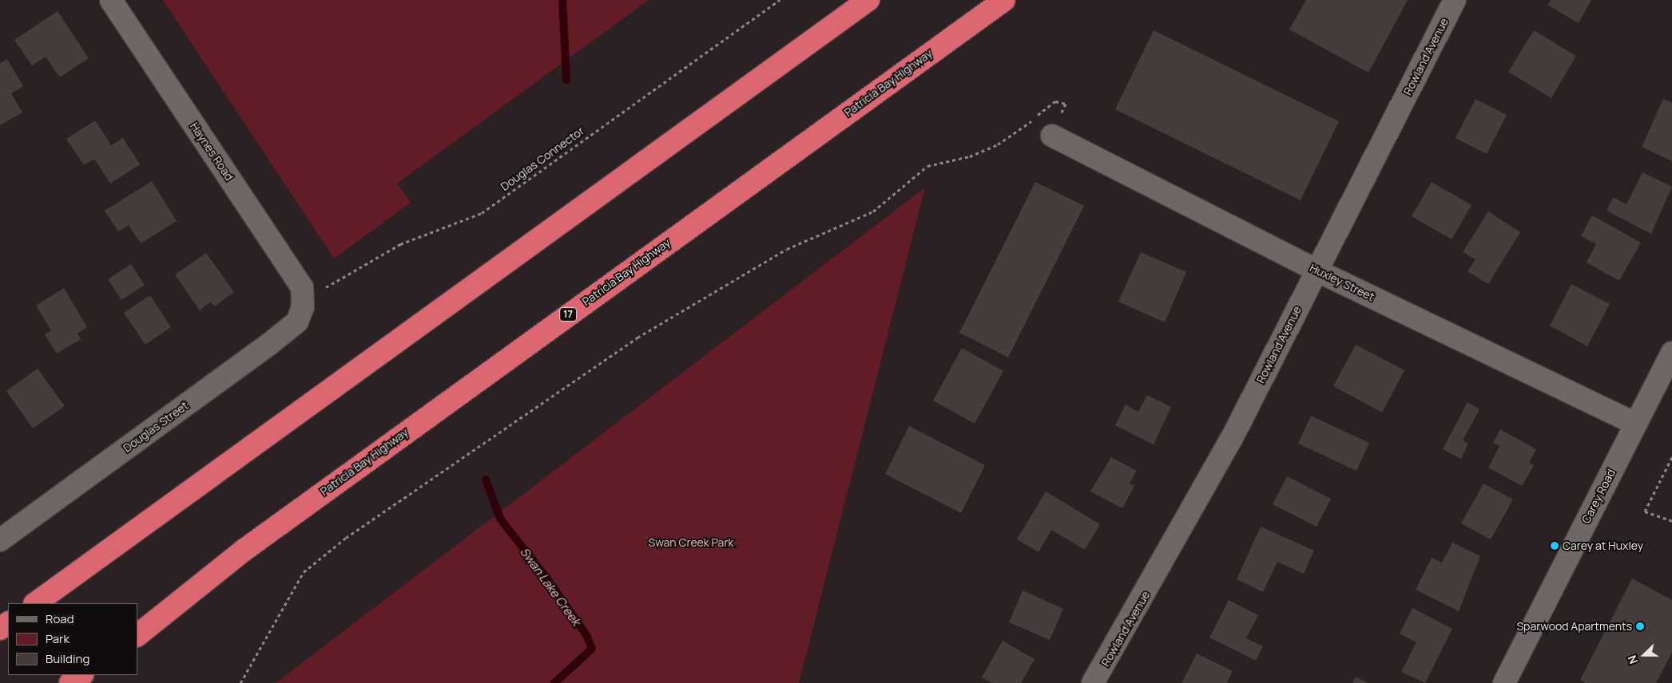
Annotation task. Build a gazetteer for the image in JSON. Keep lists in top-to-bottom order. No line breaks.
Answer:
{"streets":{"highway":["Patricia Bay Highway","17"],"street":["Rowland Avenue","Haynes Road","Huxley Street","Douglas Street","Carey Road"],"path":["Douglas Connector"]},"crossings":[["Rowland Avenue","Huxley Street"],["Haynes Road","Douglas Connector"],["Haynes Road","Douglas Street"],["Douglas Connector","Douglas Street"],["Huxley Street","Carey Road"]],"water":["Swan Lake Creek"],"parks":["Swan Creek Park"],"places":["Carey at Huxley","Sparwood Apartments"],"legend":["Road","Park","Building"],"north":"left"}
